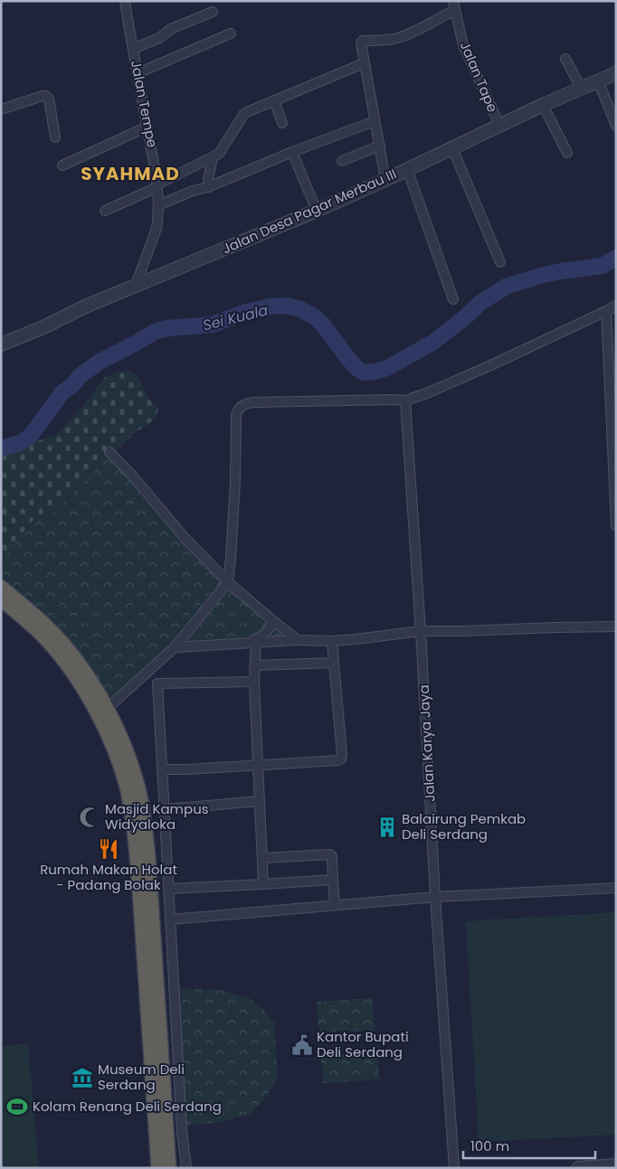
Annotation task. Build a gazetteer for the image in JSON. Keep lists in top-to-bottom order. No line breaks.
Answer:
{"streets":{"street":["Jalan Tape","Jalan Tempe","Jalan Desa Pagar Merbau III","Jalan Karya Jaya"]},"crossings":[["Jalan Tape","Jalan Desa Pagar Merbau III"],["Jalan Tempe","Jalan Desa Pagar Merbau III"]],"districts":["SYAHMAD"],"water":["Sei Kuala"],"places":{"mosque":["Masjid Kampus Widyaloka"],"building":["Balairung Pemkab Deli Serdang"],"restaurant":["Rumah Makan Holat - Padang Bolak"],"public building":["Kantor Bupati Deli Serdang"],"museum":["Museum Deli Serdang"],"sports":["Kolam Renang Deli Serdang"]},"scale_bar":"100 m"}
